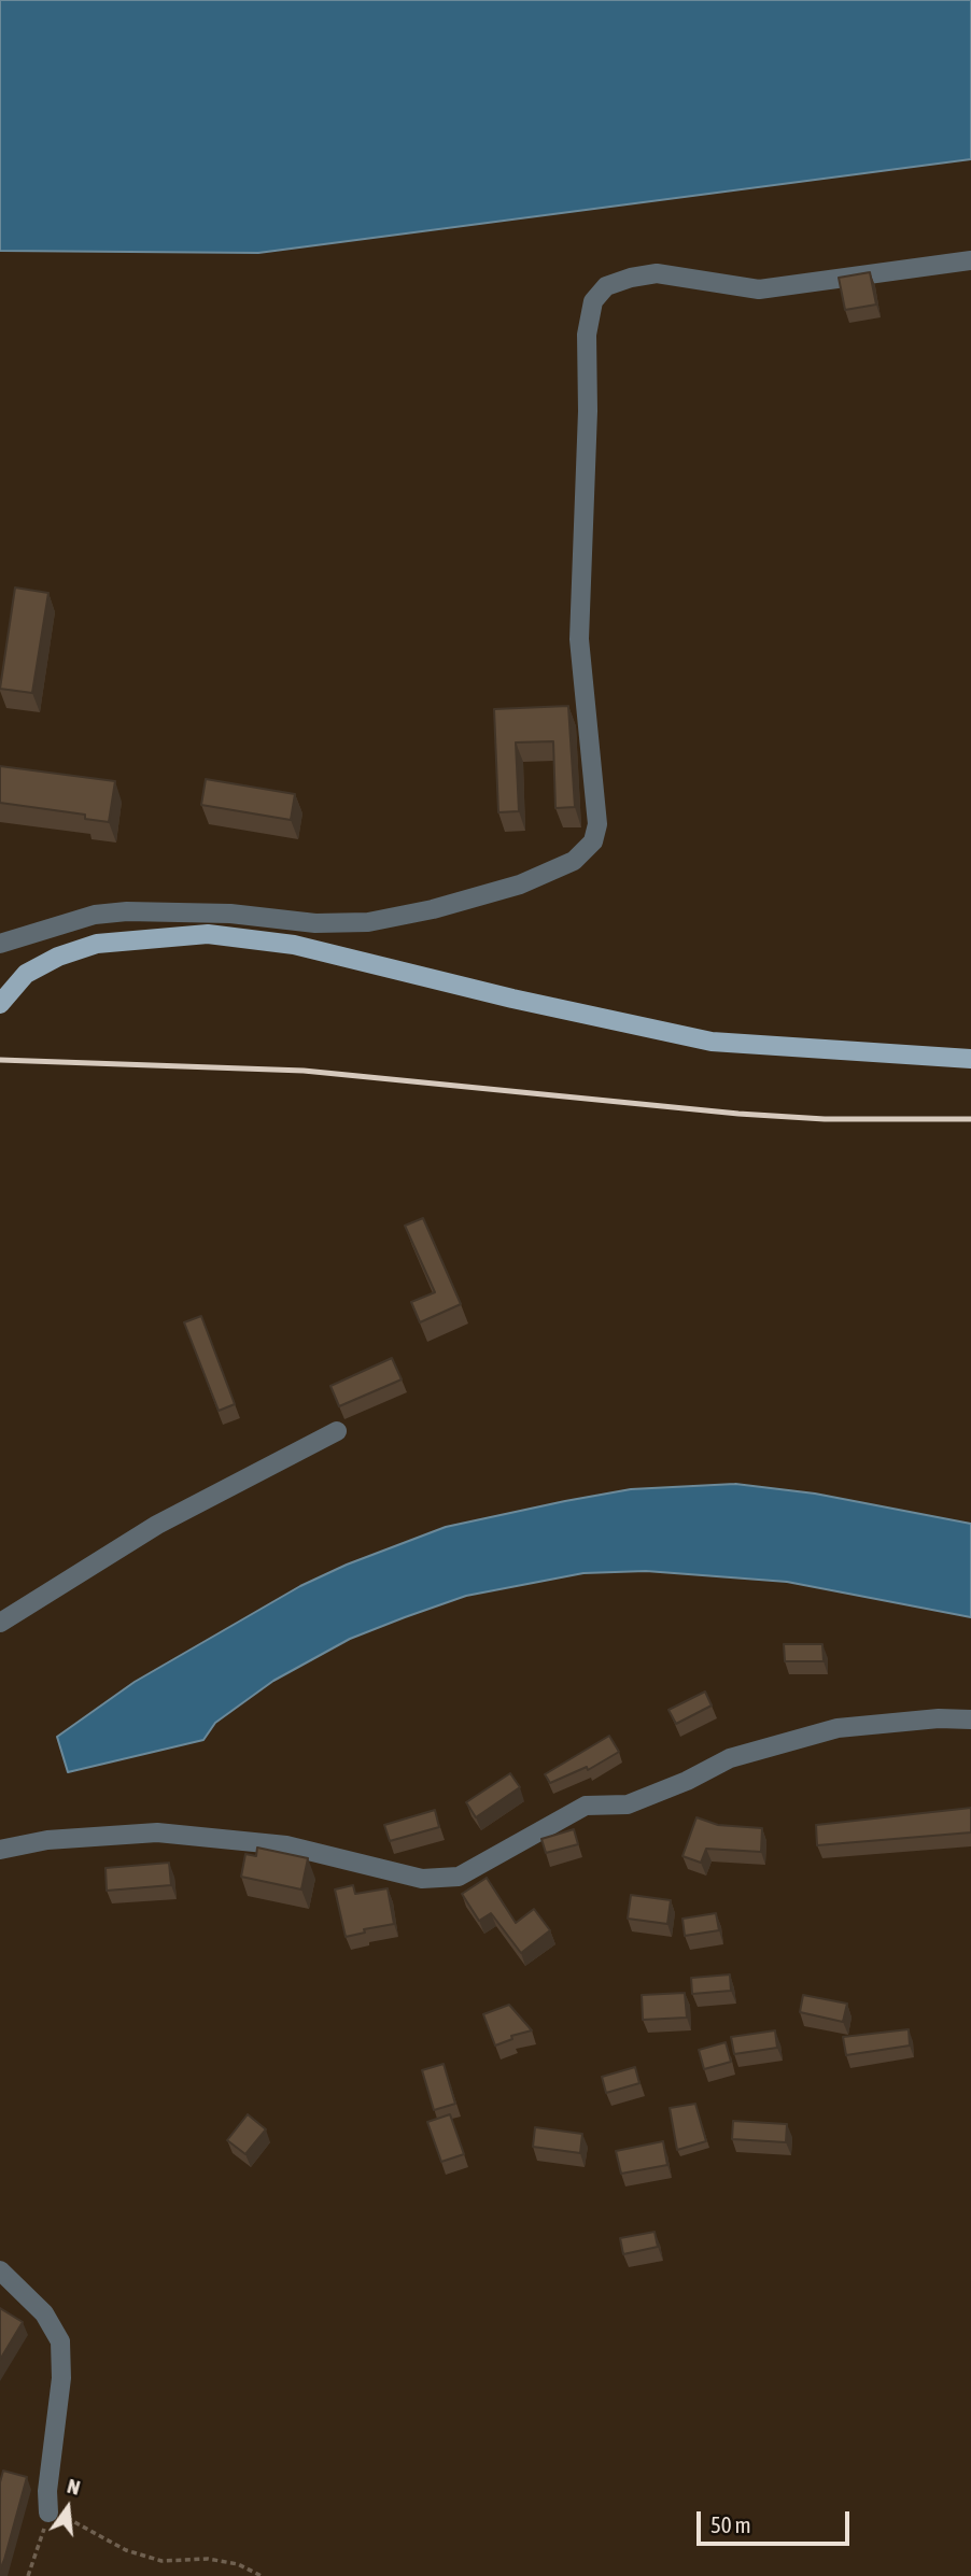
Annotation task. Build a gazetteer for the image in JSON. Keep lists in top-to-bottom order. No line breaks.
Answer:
{"scale_bar":"50 m","north":"top"}
